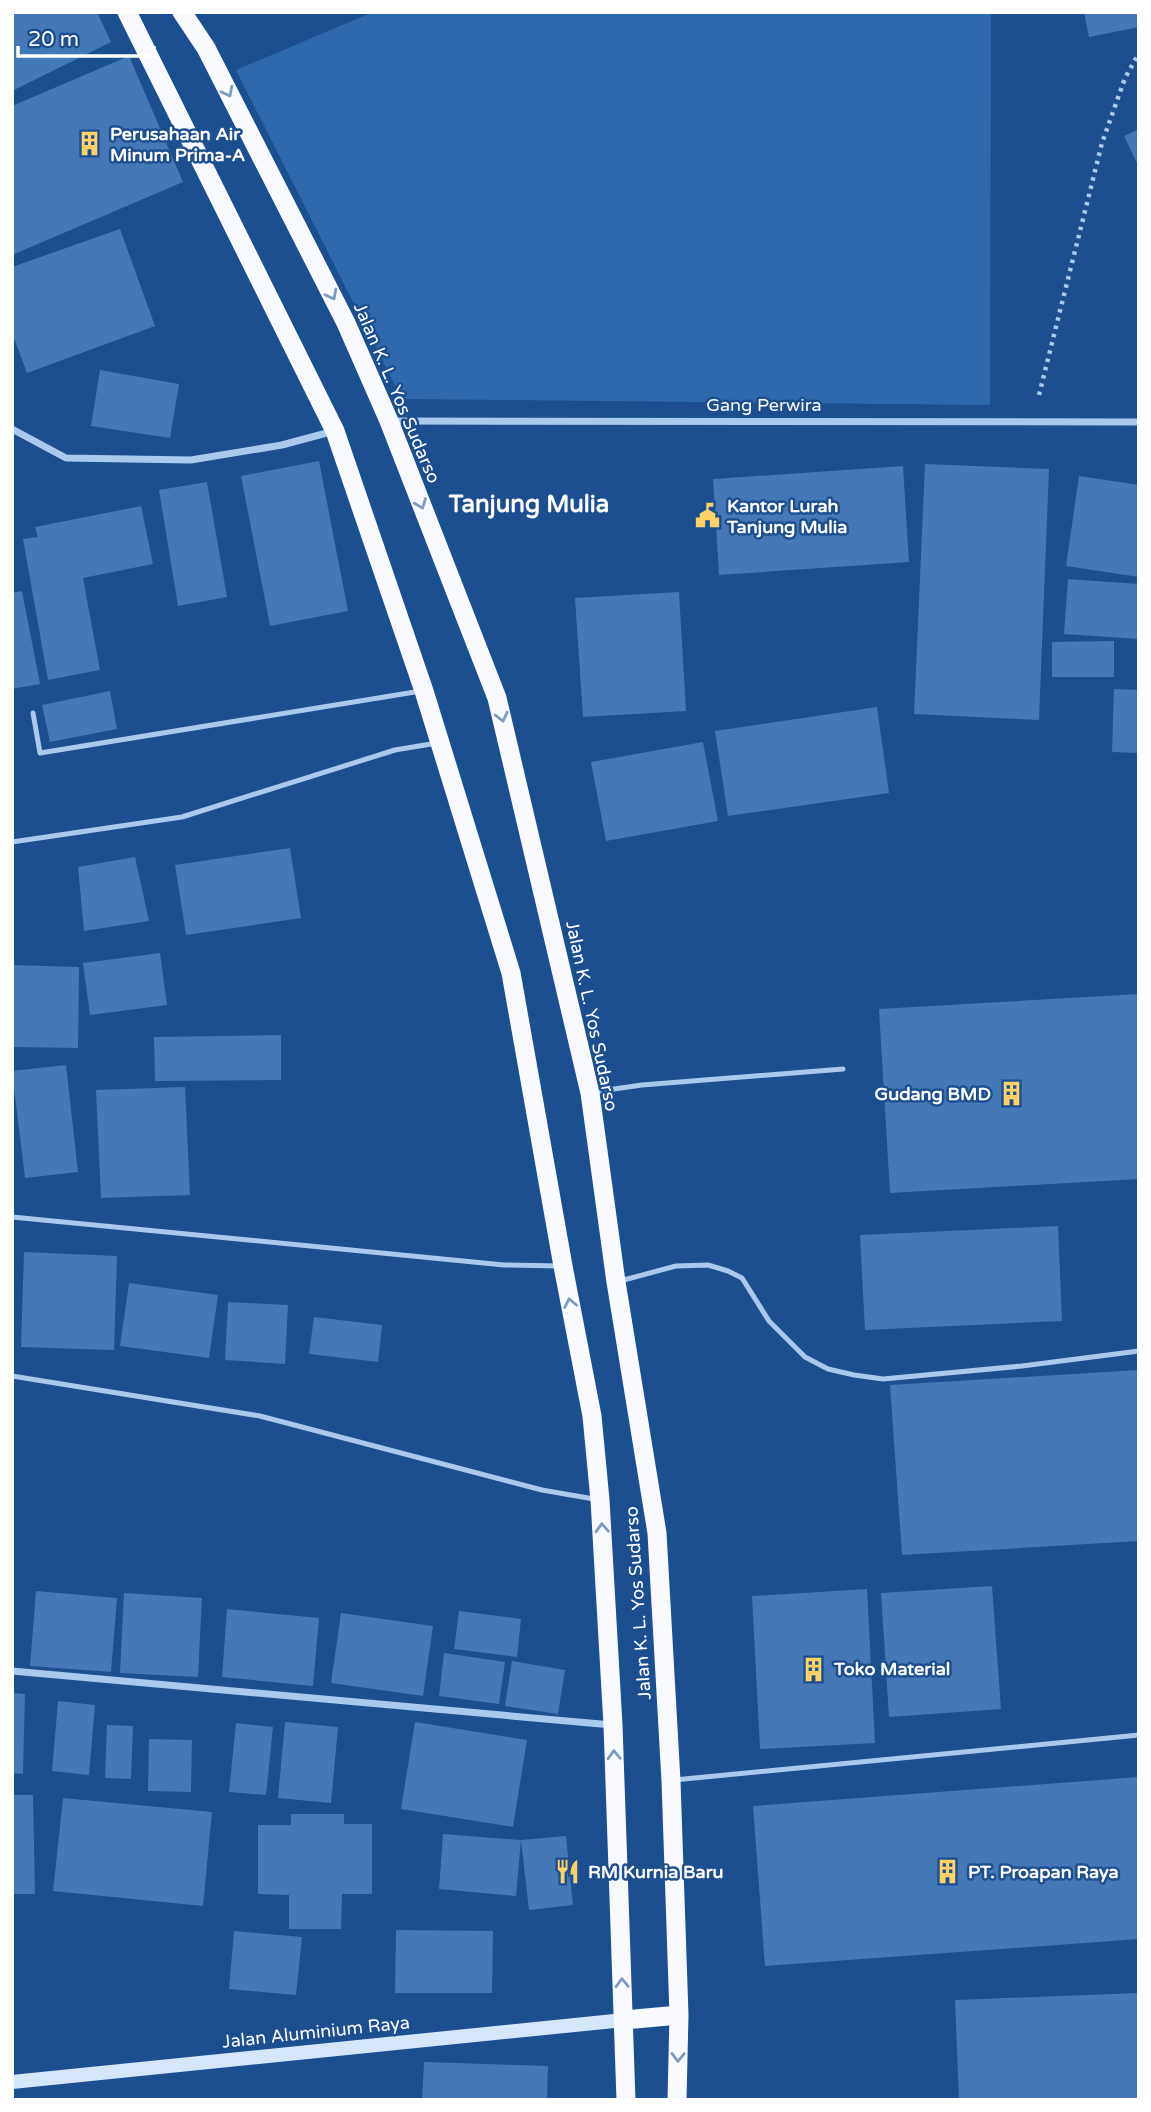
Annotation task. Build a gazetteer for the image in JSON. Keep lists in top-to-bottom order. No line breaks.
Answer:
{"streets":{"highway":["Jalan K. L. Yos Sudarso"],"main road":["Jalan Aluminium Raya"],"street":["Gang Perwira"]},"crossings":[["Jalan K. L. Yos Sudarso","Gang Perwira"],["Jalan K. L. Yos Sudarso","Jalan Aluminium Raya"]],"districts":["Tanjung Mulia"],"places":{"building":["Perusahaan Air Minum Prima-A","Gudang BMD","Toko Material","PT. Proapan Raya"],"public building":["Kantor Lurah Tanjung Mulia"],"restaurant":["RM Kurnia Baru"]},"scale_bar":"20 m"}
